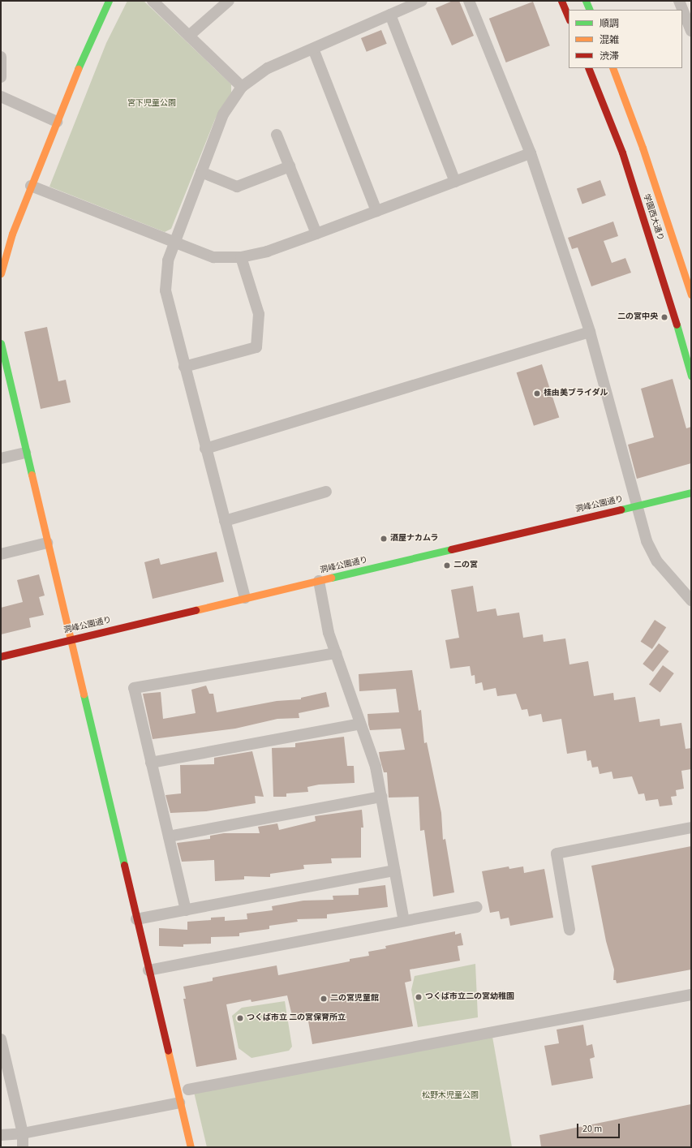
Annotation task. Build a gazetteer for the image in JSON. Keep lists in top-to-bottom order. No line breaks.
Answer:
{"streets":{"street":["学園西大通り","洞峰公園通り"]},"parks":["宮下児童公園","松野木児童公園"],"places":["二の宮中央","桂由美ブライダル","酒屋ナカムラ","二の宮","つくば市立二の宮幼稚園","二の宮児童館","つくば市立 二の宮保育所立"],"legend":["順調","混雑","渋滞"],"scale_bar":"20 m"}
